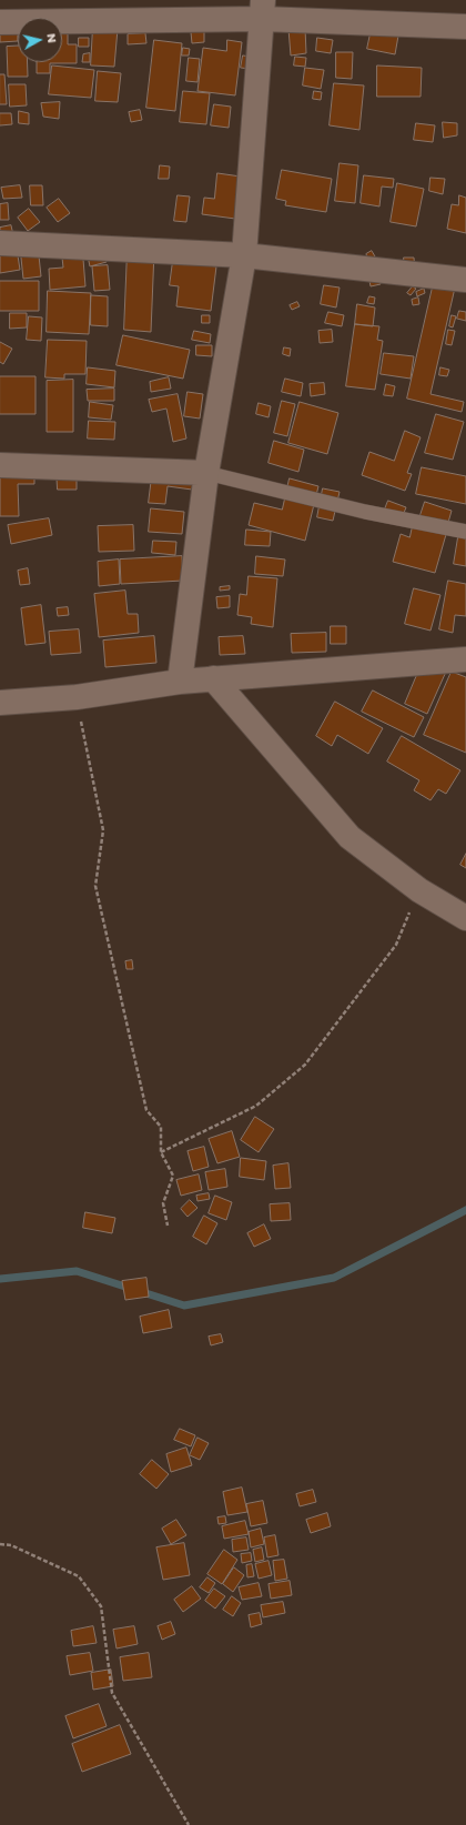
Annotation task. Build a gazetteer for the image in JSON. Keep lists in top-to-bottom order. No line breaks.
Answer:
{"north":"right"}
